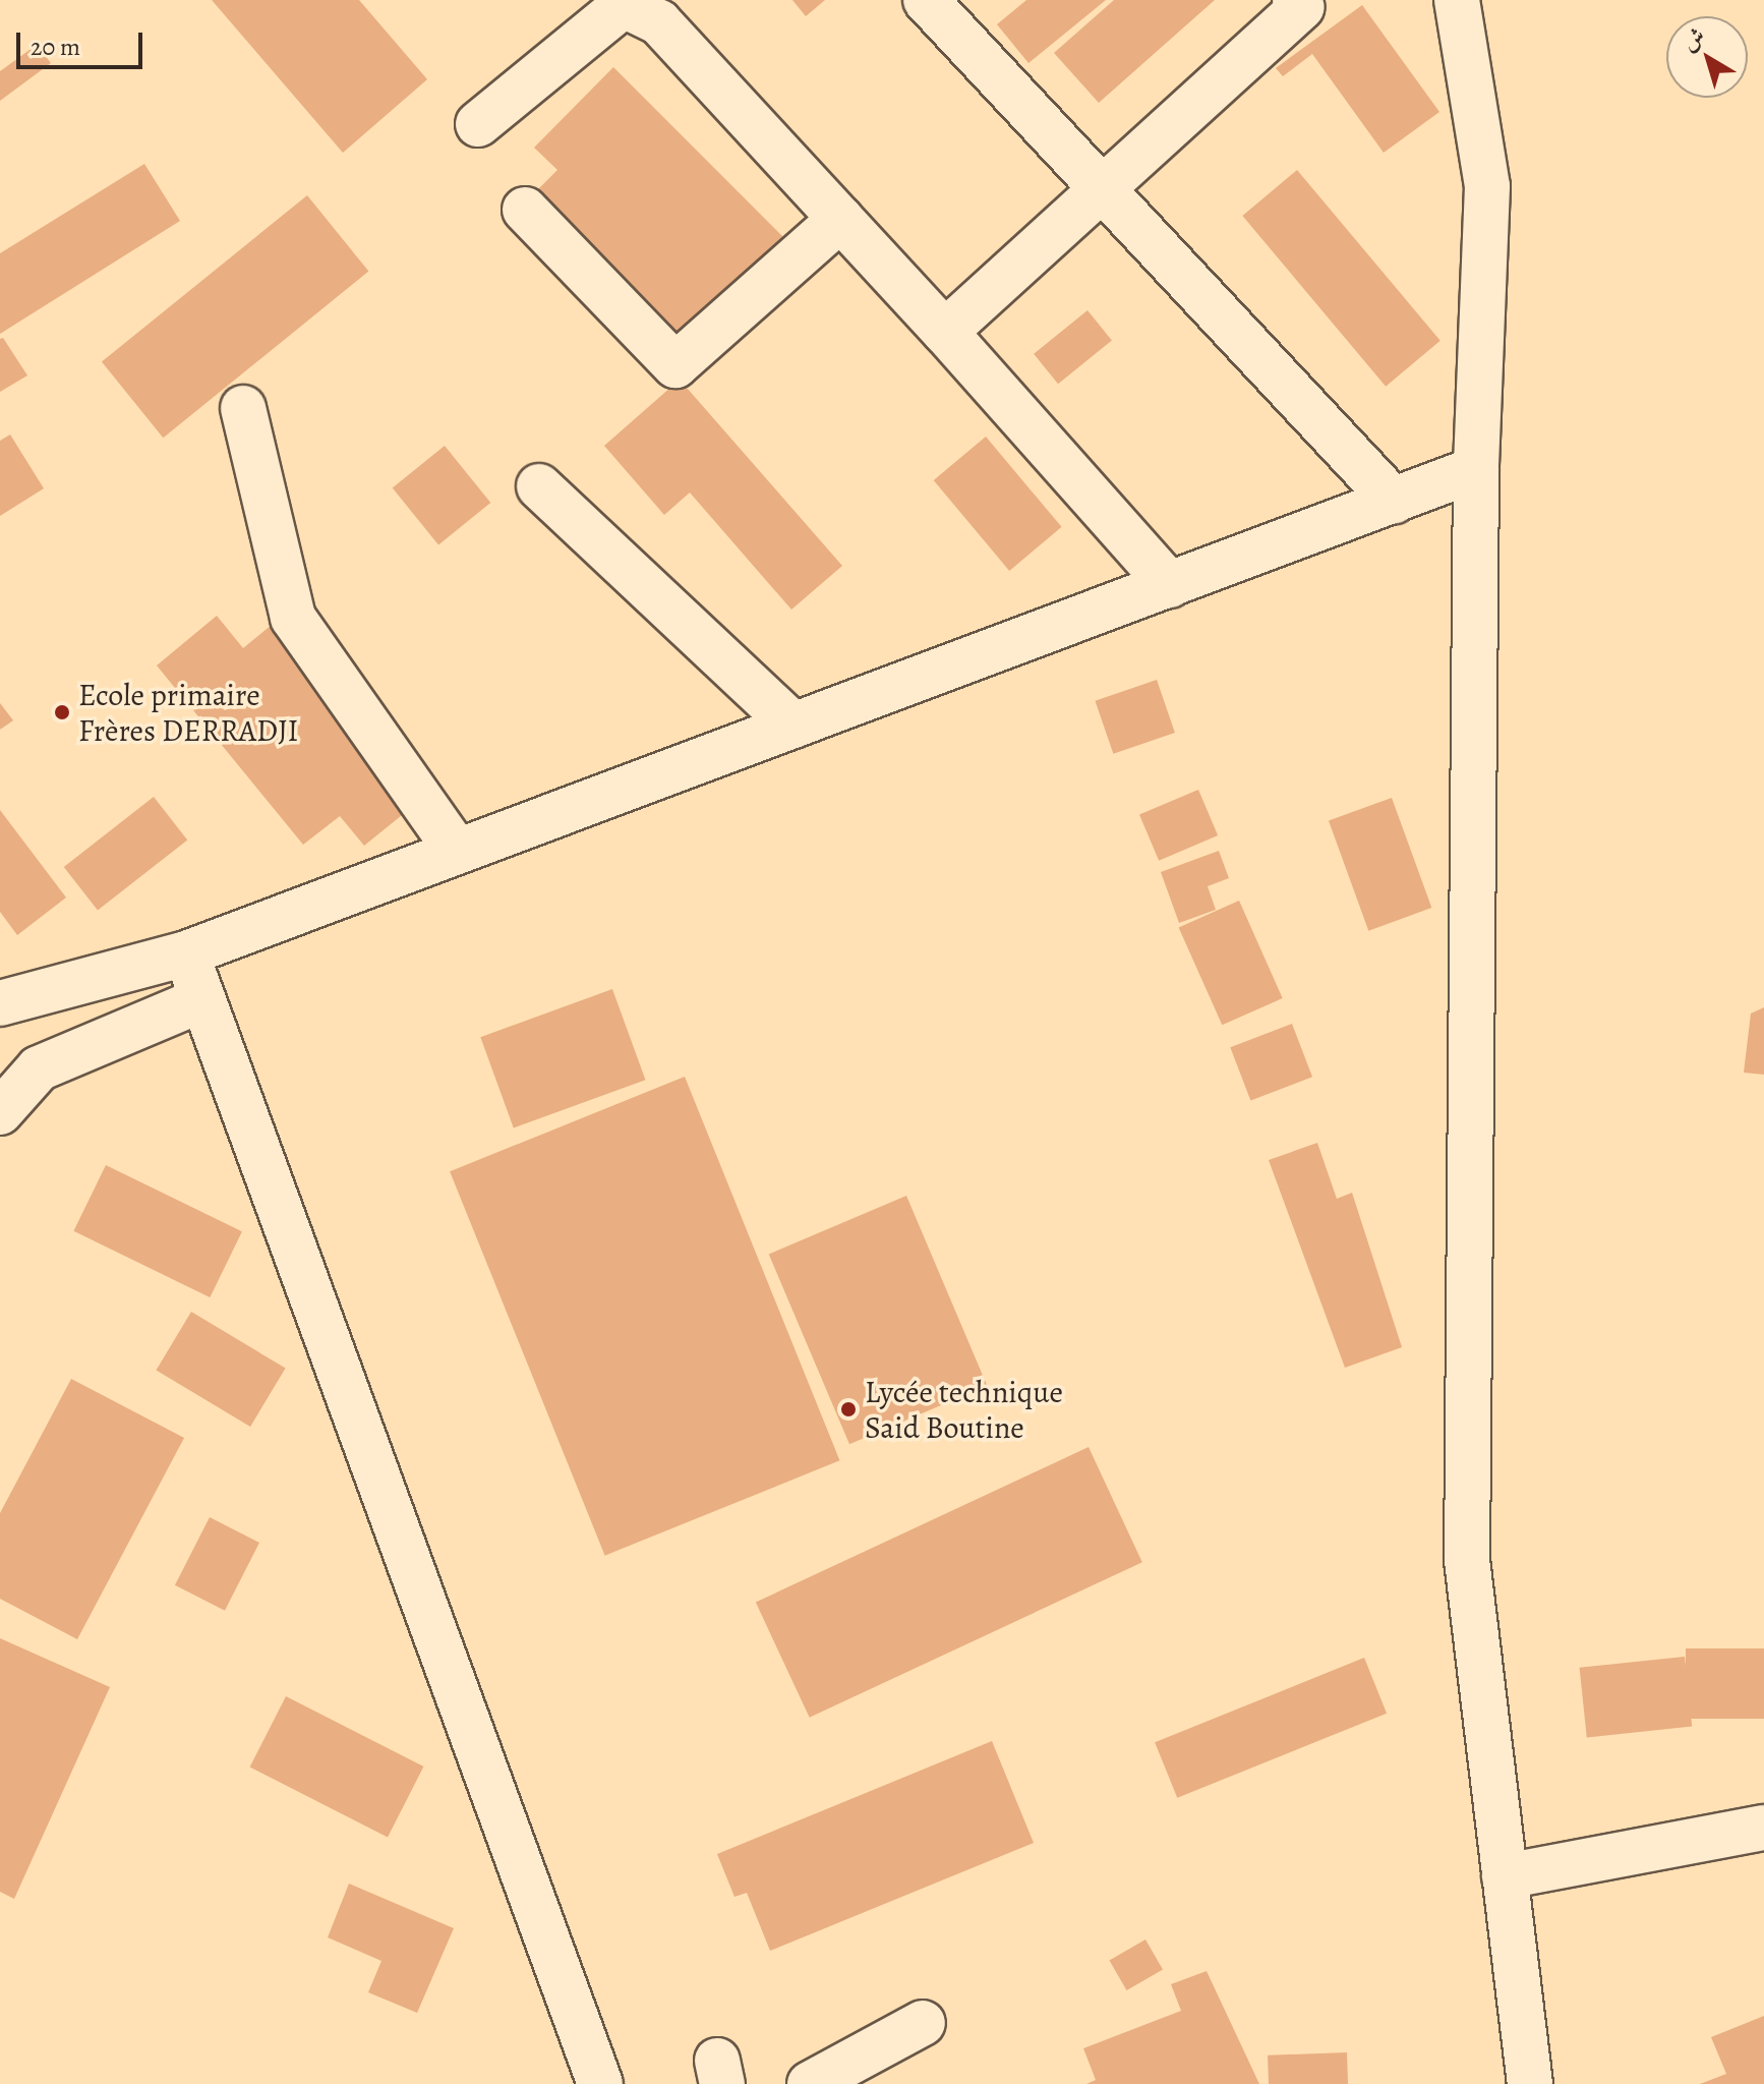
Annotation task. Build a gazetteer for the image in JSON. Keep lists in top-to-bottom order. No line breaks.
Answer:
{"places":["Ecole primaire Frères DERRADJI","Lycée technique Said Boutine"],"scale_bar":"20 m","north":"top left"}
